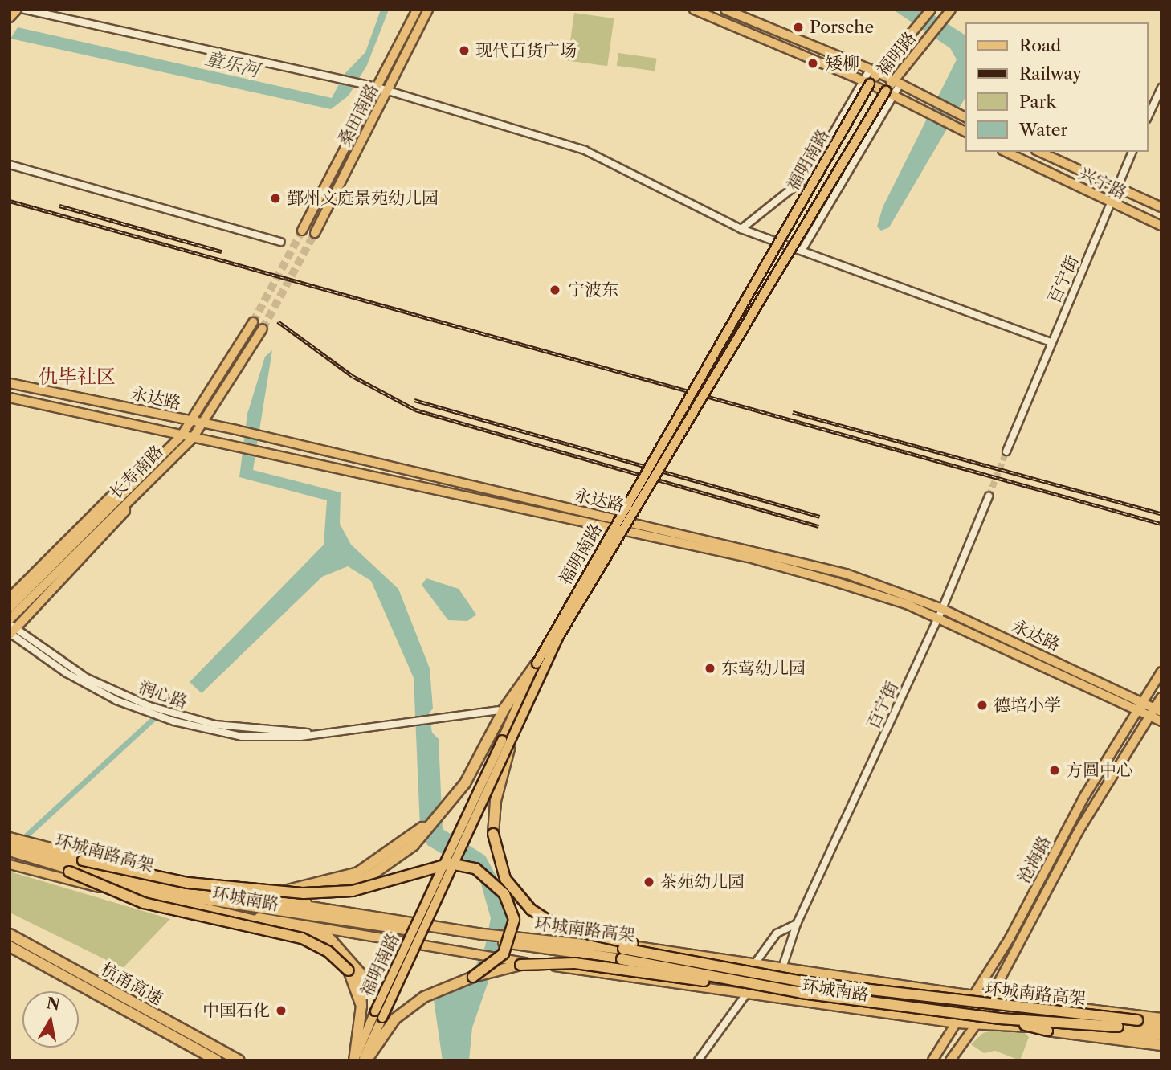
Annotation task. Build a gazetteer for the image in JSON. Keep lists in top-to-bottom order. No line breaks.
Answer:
{"streets":{"highway":["环城南路高架","杭甬高速"],"main road":["福明路","桑田南路","福明南路","兴宁路","永达路","长寿南路","沧海路","环城南路"],"street":["百宁街","润心路"]},"crossings":[["福明路","福明南路"],["兴宁路","百宁街"],["百宁街","永达路"],["百宁街","环城南路"],["永达路","长寿南路"],["永达路","沧海路"],["环城南路高架","环城南路"],["沧海路","环城南路"]],"districts":["仇毕社区"],"water":["童乐河"],"places":["Porsche","现代百货广场","矮柳","鄞州文庭景苑幼儿园","宁波东","东莺幼儿园","德培小学","方圆中心","茶苑幼儿园","中国石化"],"legend":["Road","Railway","Park","Water"],"north":"top"}
